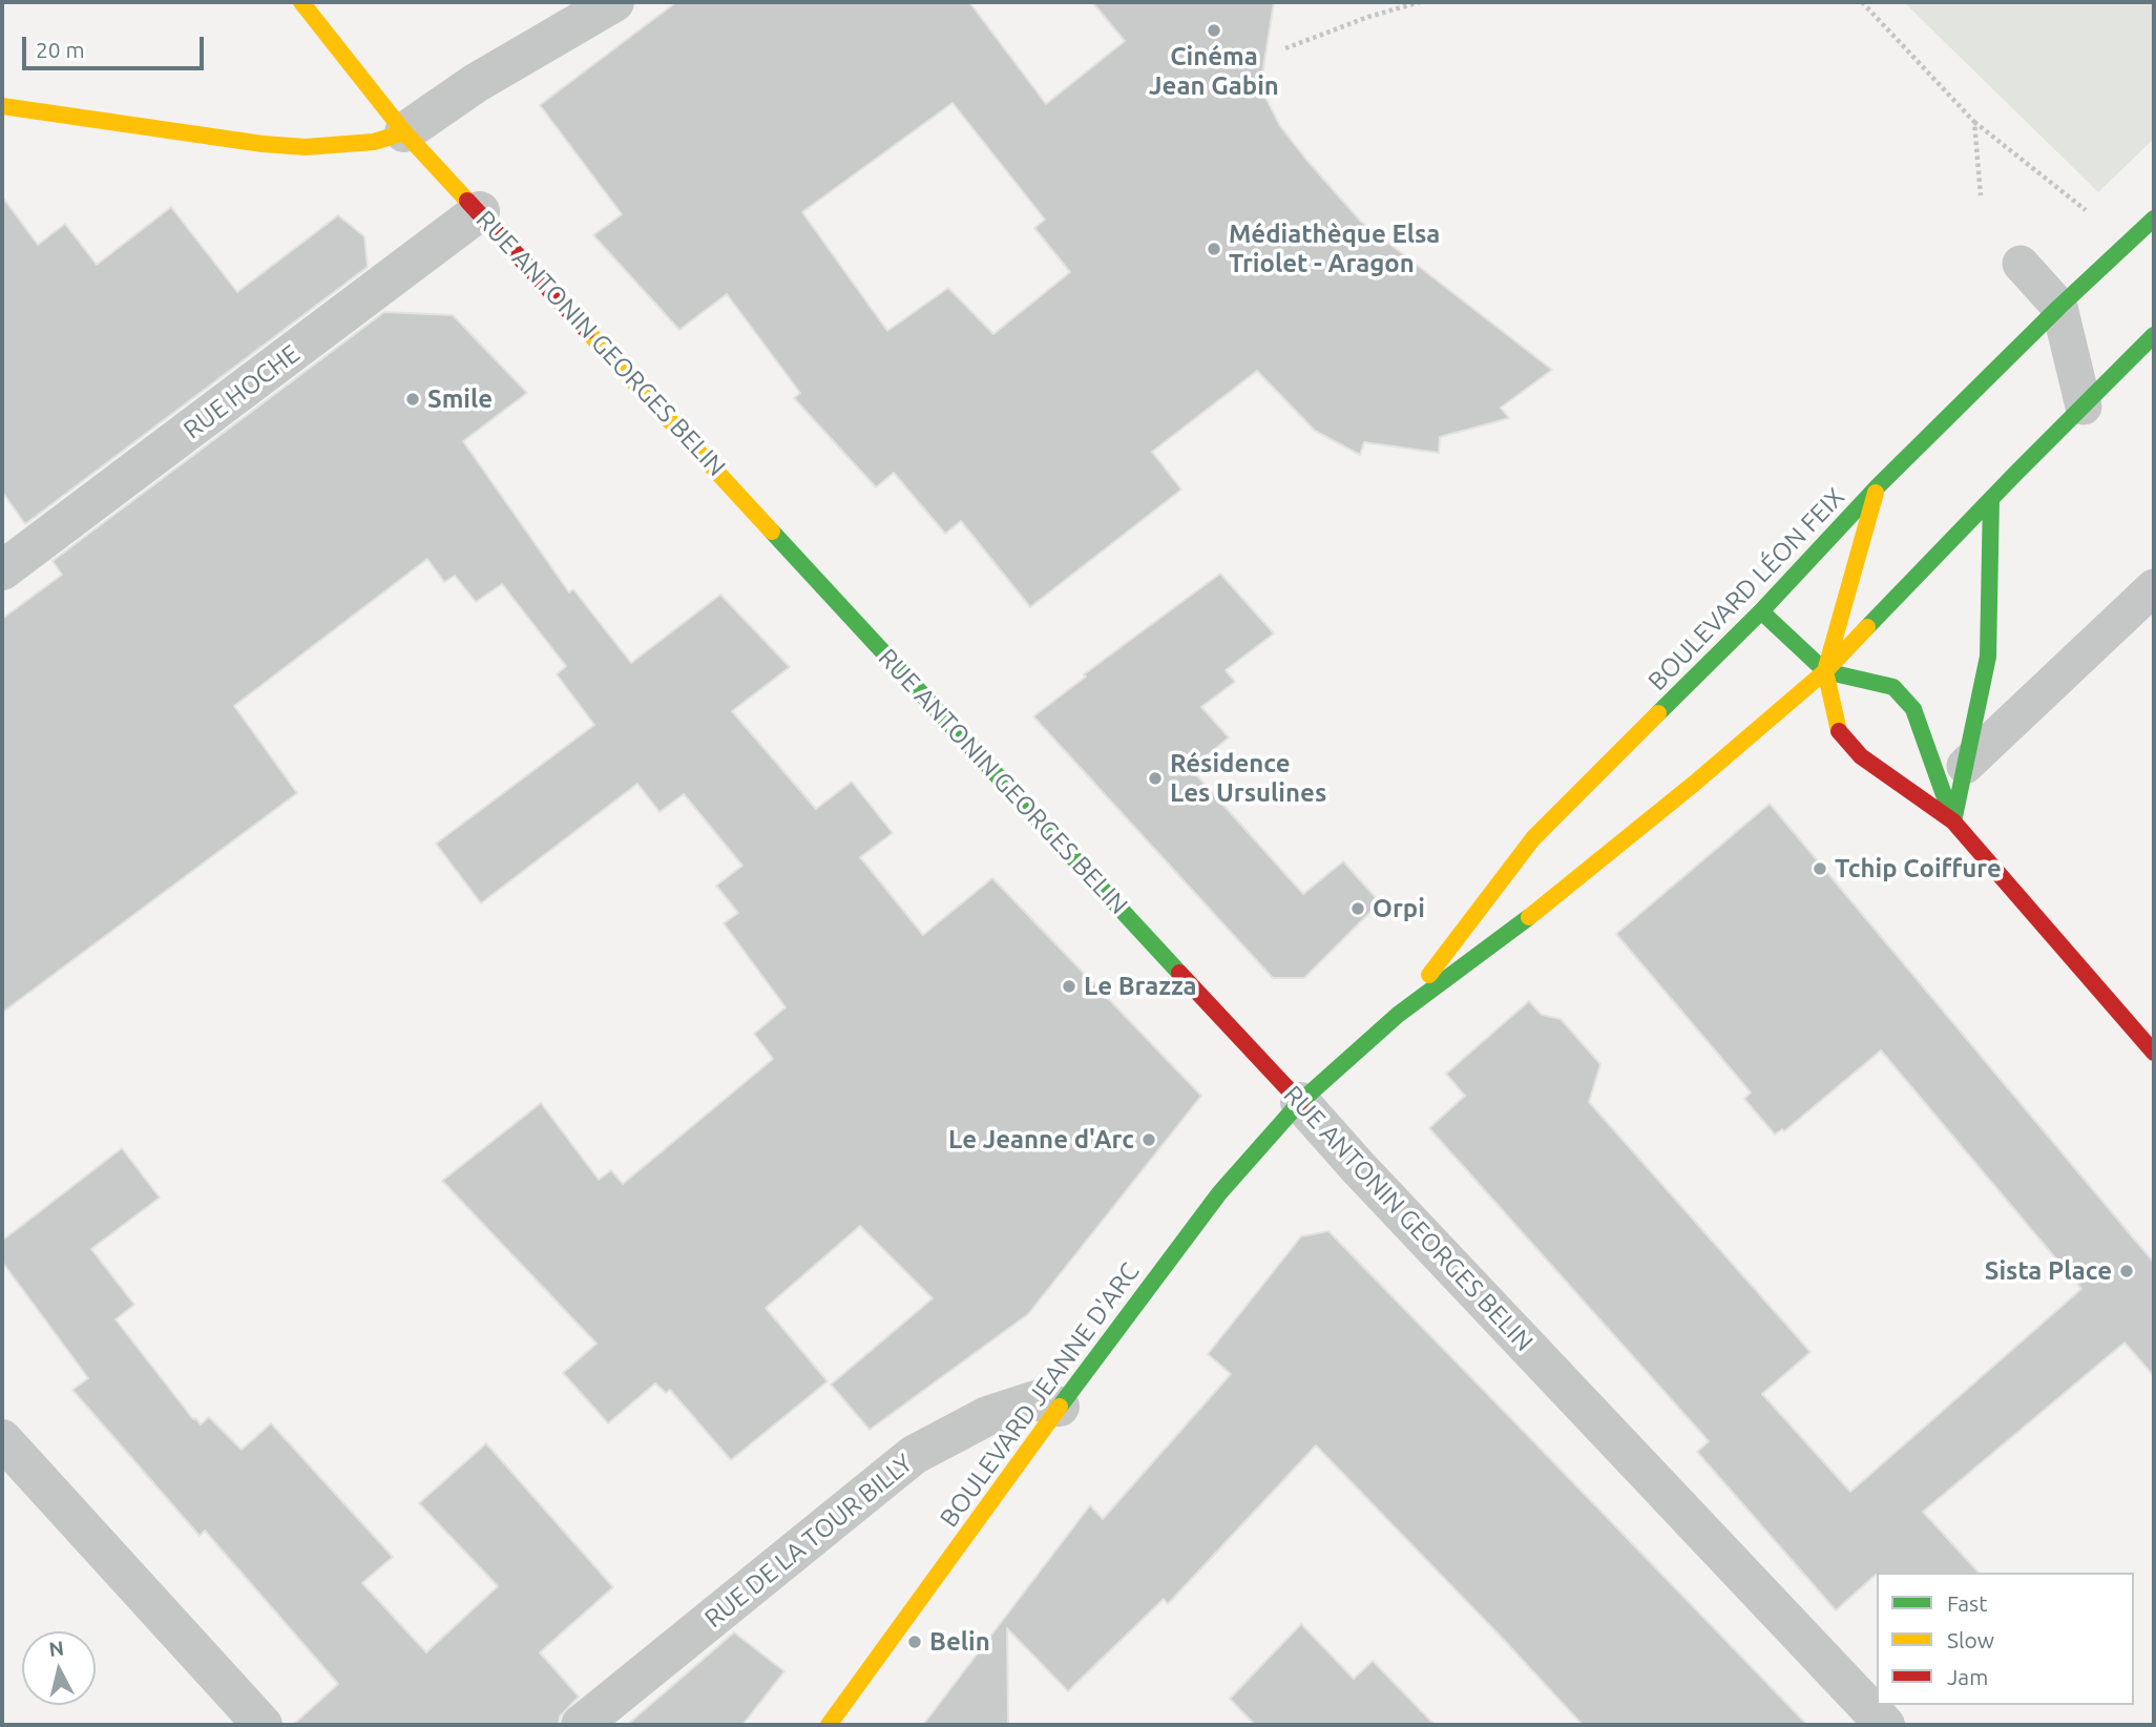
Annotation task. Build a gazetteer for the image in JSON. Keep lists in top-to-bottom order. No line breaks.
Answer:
{"streets":{"main road":["RUE ANTONIN GEORGES BELIN","BOULEVARD LÉON FEIX","BOULEVARD JEANNE D'ARC"],"street":["RUE HOCHE","RUE DE LA TOUR BILLY"]},"crossings":[["RUE ANTONIN GEORGES BELIN","RUE HOCHE"],["RUE ANTONIN GEORGES BELIN","BOULEVARD LÉON FEIX"],["RUE ANTONIN GEORGES BELIN","BOULEVARD JEANNE D'ARC"],["BOULEVARD LÉON FEIX","BOULEVARD JEANNE D'ARC"],["BOULEVARD JEANNE D'ARC","RUE DE LA TOUR BILLY"]],"places":["Cinéma Jean Gabin","Médiathèque Elsa Triolet - Aragon","Smile","Résidence Les Ursulines","Tchip Coiffure","Orpi","Le Brazza","Le Jeanne d'Arc","Sista Place","Belin"],"legend":["Fast","Slow","Jam"],"scale_bar":"20 m","north":"top"}
